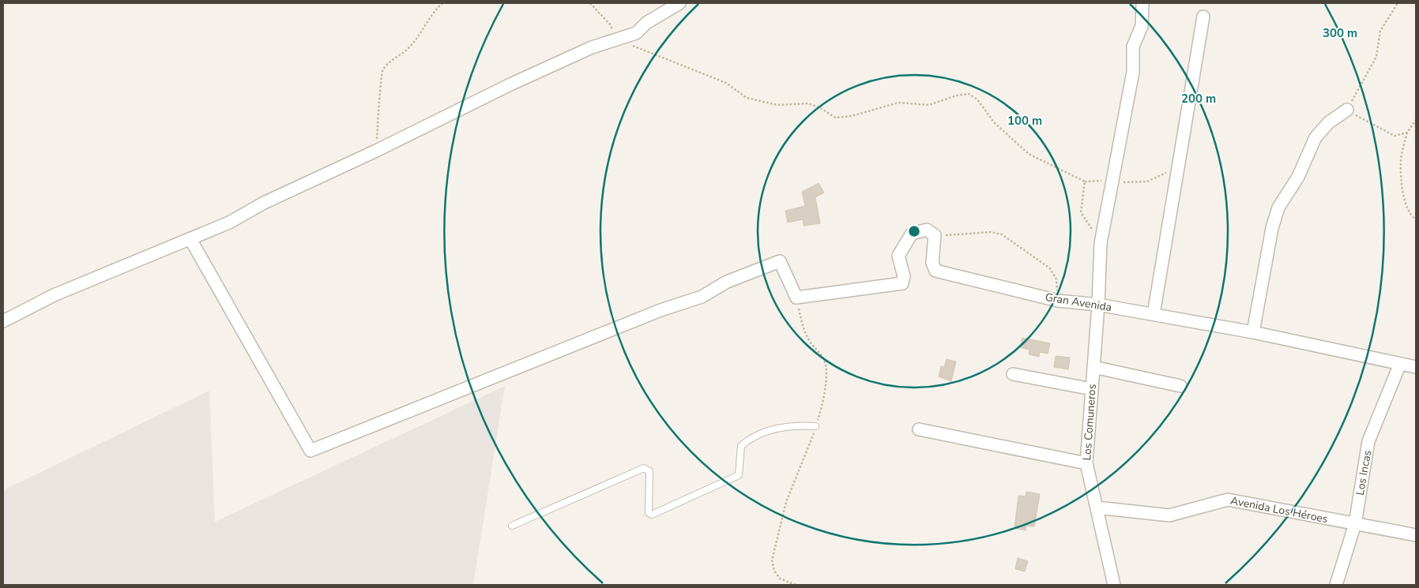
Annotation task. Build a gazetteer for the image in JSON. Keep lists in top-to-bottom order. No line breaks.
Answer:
{"streets":{"street":["Gran Avenida","Los Comuneros","Los Incas","Avenida Los Héroes"]},"crossings":[["Gran Avenida","Los Comuneros"],["Gran Avenida","Los Incas"],["Los Comuneros","Avenida Los Héroes"],["Los Incas","Avenida Los Héroes"]],"rings":["300 m","200 m","100 m"]}
